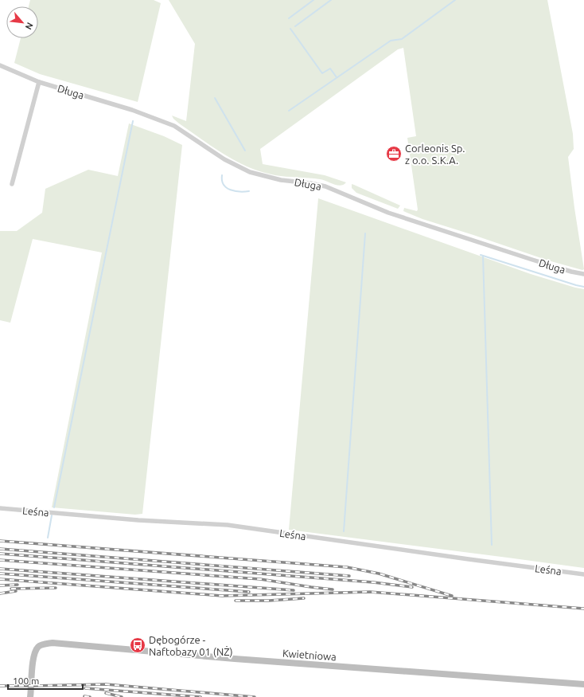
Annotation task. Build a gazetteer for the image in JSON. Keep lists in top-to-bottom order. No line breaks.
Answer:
{"streets":{"street":["Długa","Leśna","Kwietniowa"]},"places":{"office":["Corleonis Sp. z o.o. S.K.A."],"bus stop":["Dębogórze - Naftobazy 01 (NŻ)"]},"scale_bar":"100 m","north":"bottom right"}
